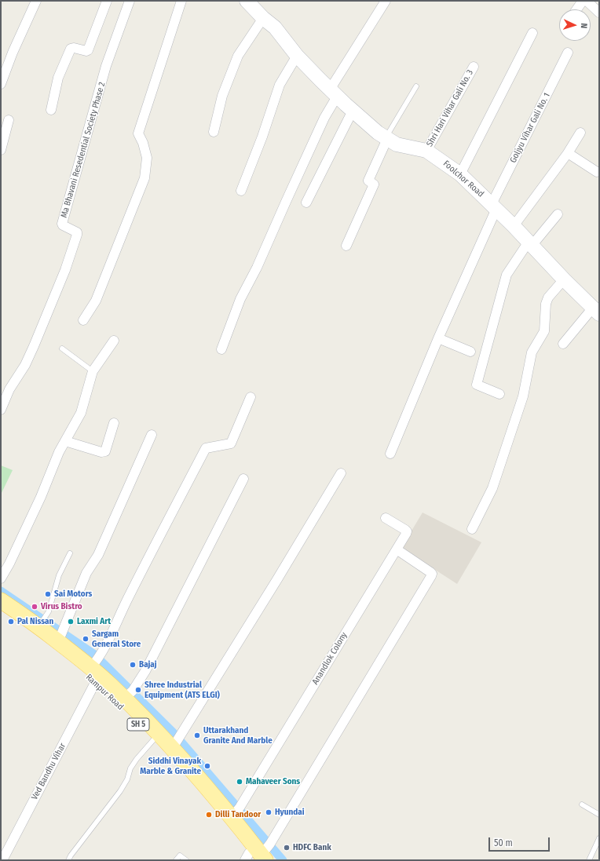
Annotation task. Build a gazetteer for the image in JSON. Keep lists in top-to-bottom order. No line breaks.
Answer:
{"streets":{"main road":["Rampur Road","SH 5"],"street":["Shri Hari Vihar Gali No. 3","Goljyu Vihar Gali No. 1","Ma Bhavani Resedential Society Phase 2","Foolchor Road","Anandlok Colony","Ved Bandhu Vihar"]},"crossings":[["Shri Hari Vihar Gali No. 3","Foolchor Road"],["Goljyu Vihar Gali No. 1","Foolchor Road"],["Rampur Road","Ved Bandhu Vihar"]],"places":["Sai Motors","Virus Bistro","Pal Nissan","Laxmi Art","Sargam General Store","Bajaj","Shree Industrial Equipment (ATS ELGI)","Uttarakhand Granite And Marble","Siddhi Vinayak Marble & Granite","Mahaveer Sons","Hyundai","Dilli Tandoor","HDFC Bank"],"scale_bar":"50 m","north":"right"}
